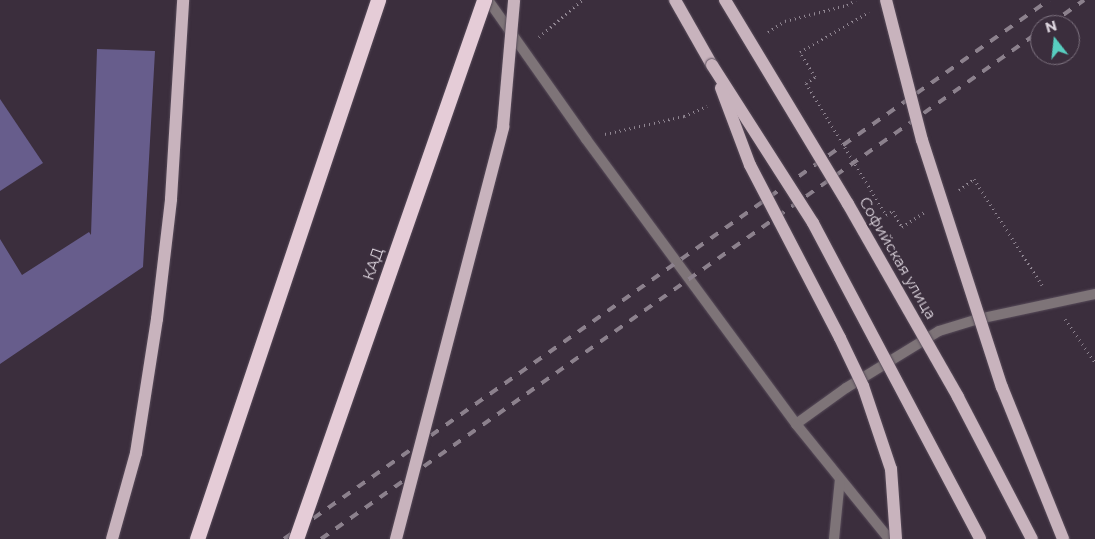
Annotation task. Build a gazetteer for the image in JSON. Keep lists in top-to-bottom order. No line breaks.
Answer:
{"streets":{"highway":["КАД"],"main road":["Софийская улица"]},"north":"top"}
